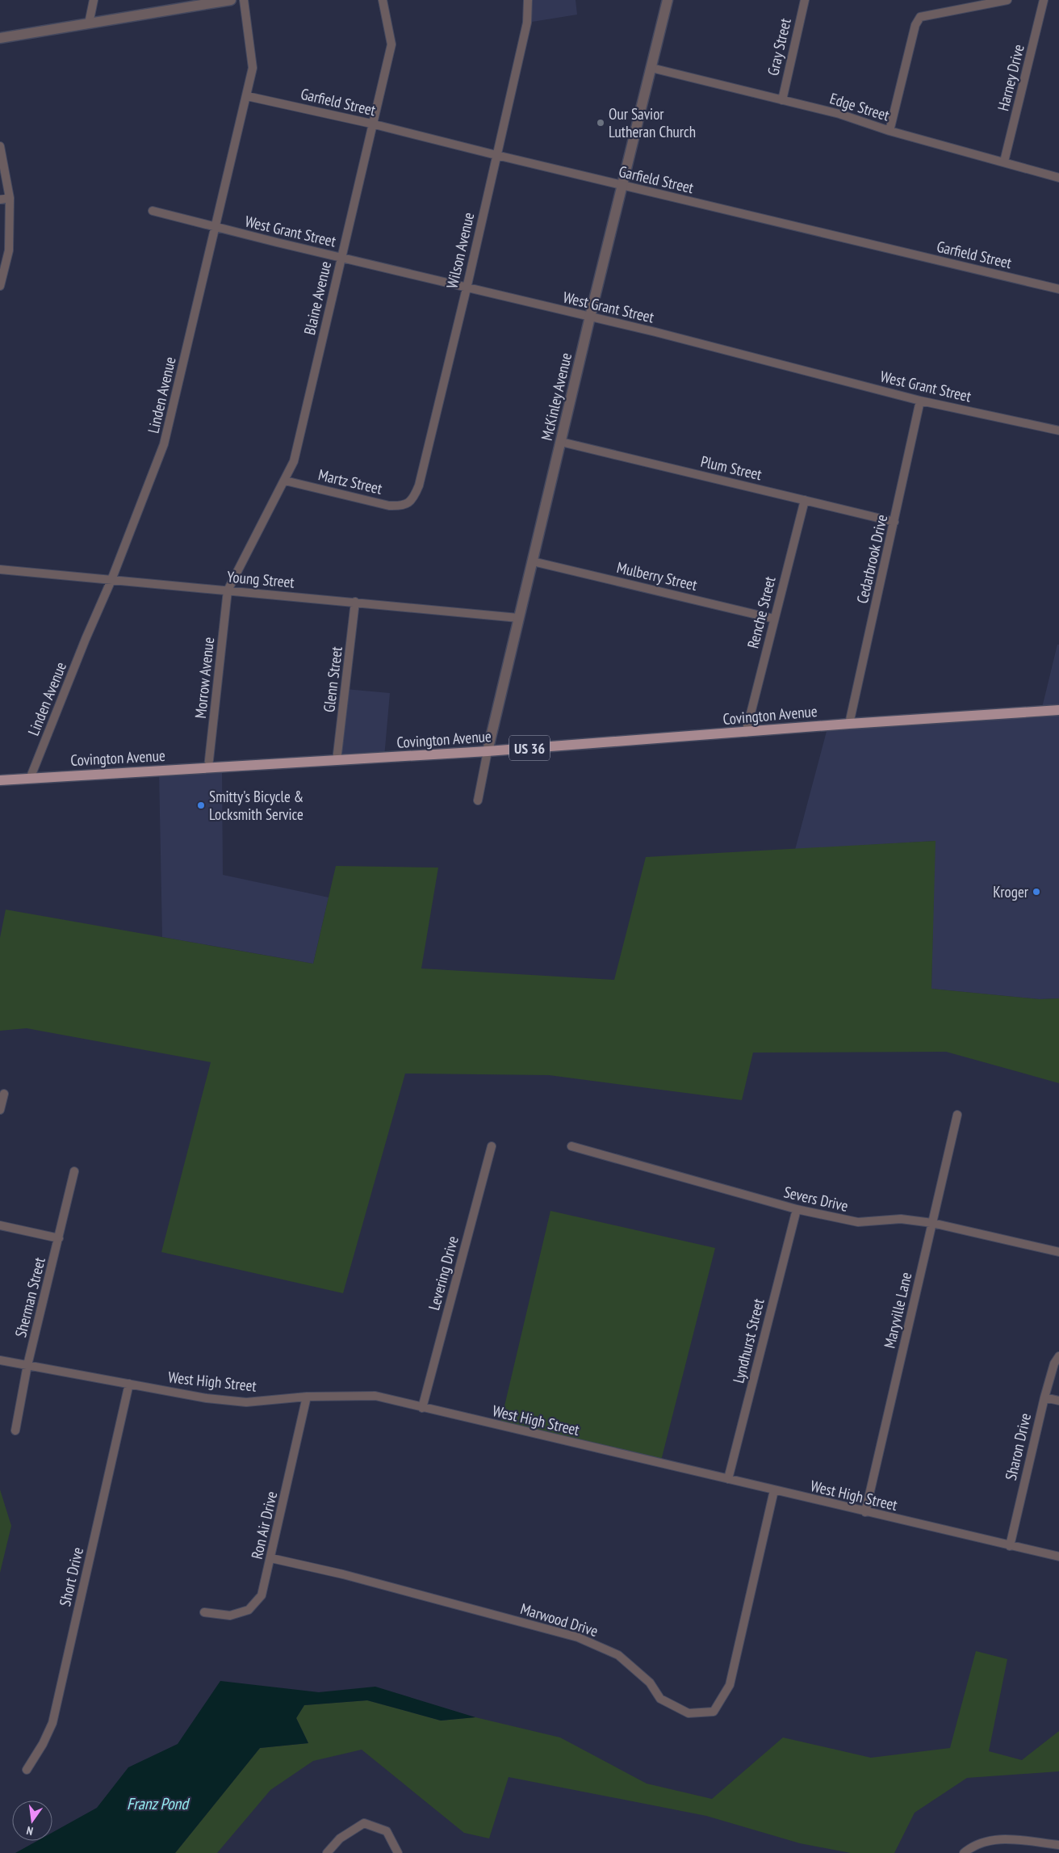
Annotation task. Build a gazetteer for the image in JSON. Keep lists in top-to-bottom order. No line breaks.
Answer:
{"streets":{"main road":["Covington Avenue","US 36"],"street":["Gray Street","Harney Drive","Garfield Street","Edge Street","West Grant Street","Wilson Avenue","Blaine Avenue","Linden Avenue","McKinley Avenue","Plum Street","Martz Street","Cedarbrook Drive","Mulberry Street","Young Street","Renche Street","Morrow Avenue","Glenn Street","Severs Drive","Levering Drive","Sherman Street","Maryville Lane","Lyndhurst Street","West High Street","Sharon Drive","Ron Air Drive","Short Drive","Marwood Drive"]},"crossings":[["Gray Street","Edge Street"],["Harney Drive","Edge Street"],["Garfield Street","Wilson Avenue"],["Garfield Street","Blaine Avenue"],["Garfield Street","Linden Avenue"],["Garfield Street","McKinley Avenue"],["Edge Street","McKinley Avenue"],["West Grant Street","Wilson Avenue"],["West Grant Street","Blaine Avenue"],["West Grant Street","Linden Avenue"],["West Grant Street","McKinley Avenue"],["West Grant Street","Cedarbrook Drive"],["Wilson Avenue","Martz Street"],["Blaine Avenue","Martz Street"],["Blaine Avenue","Young Street"],["Blaine Avenue","Morrow Avenue"],["Linden Avenue","Young Street"],["Linden Avenue","Covington Avenue"],["McKinley Avenue","Plum Street"],["McKinley Avenue","Mulberry Street"],["McKinley Avenue","Young Street"],["McKinley Avenue","Covington Avenue"],["Plum Street","Cedarbrook Drive"],["Plum Street","Renche Street"],["Cedarbrook Drive","Covington Avenue"],["Mulberry Street","Renche Street"],["Young Street","Morrow Avenue"],["Young Street","Glenn Street"],["Renche Street","Covington Avenue"],["Morrow Avenue","Covington Avenue"],["Glenn Street","Covington Avenue"],["Severs Drive","Maryville Lane"],["Severs Drive","Lyndhurst Street"],["Levering Drive","West High Street"],["Sherman Street","West High Street"],["Maryville Lane","West High Street"],["Lyndhurst Street","West High Street"],["West High Street","Sharon Drive"],["West High Street","Ron Air Drive"],["West High Street","Short Drive"],["West High Street","Marwood Drive"],["Ron Air Drive","Marwood Drive"]],"water":["Franz Pond"],"places":["Our Savior Lutheran Church","Smitty's Bicycle & Locksmith Service","Kroger"],"north":"bottom"}
